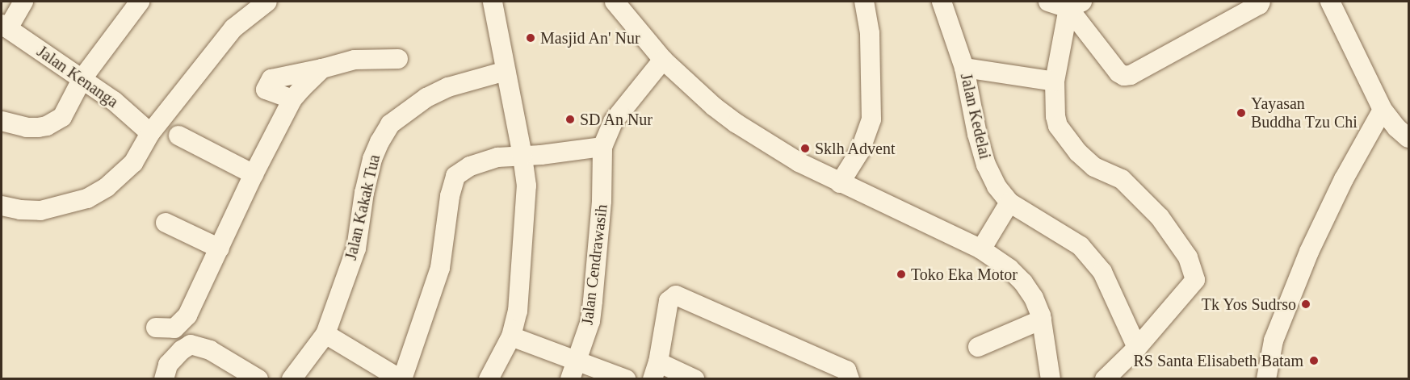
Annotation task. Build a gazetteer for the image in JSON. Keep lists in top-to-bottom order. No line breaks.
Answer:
{"streets":{"street":["Jalan Kenanga","Jalan Kedelai","Jalan Kakak Tua","Jalan Cendrawasih"]},"places":["Masjid An' Nur","Yayasan Buddha Tzu Chi","SD An Nur","Sklh Advent","Toko Eka Motor","Tk Yos Sudrso","RS Santa Elisabeth Batam"]}
